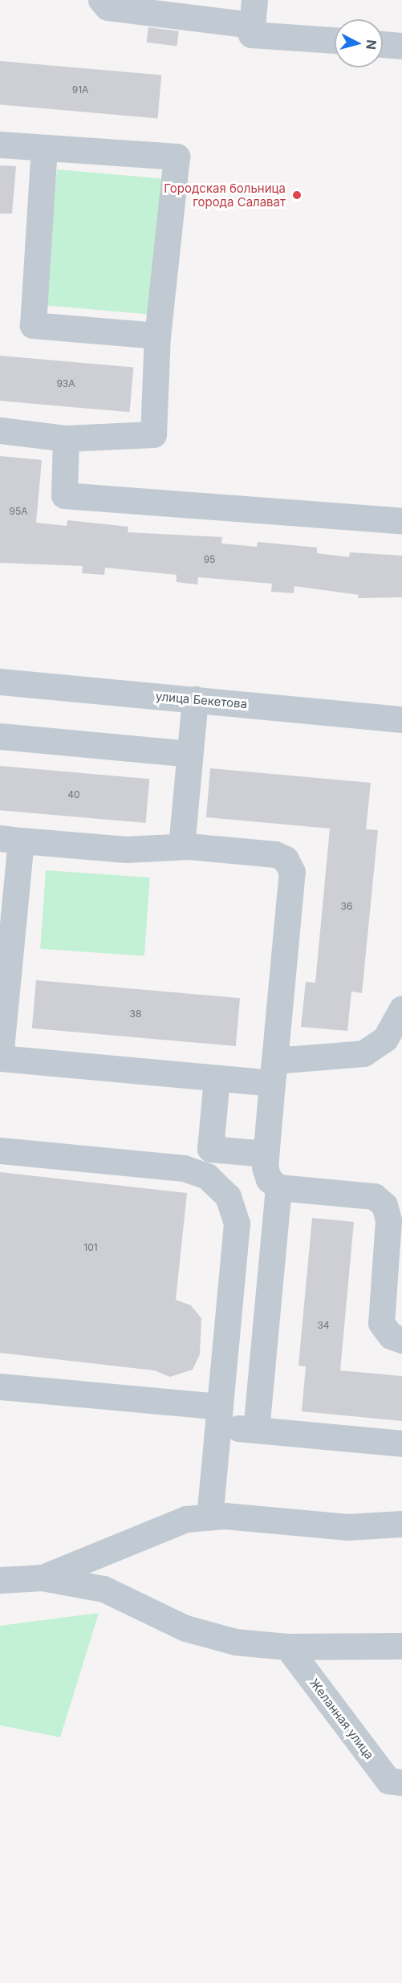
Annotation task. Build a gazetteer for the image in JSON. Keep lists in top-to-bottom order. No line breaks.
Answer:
{"streets":{"street":["улица Бекетова","Желанная улица"]},"places":["Городская больница города Салават"],"house_numbers":["91А","93А","95А","95","40","36","38","101","34"],"north":"right"}
